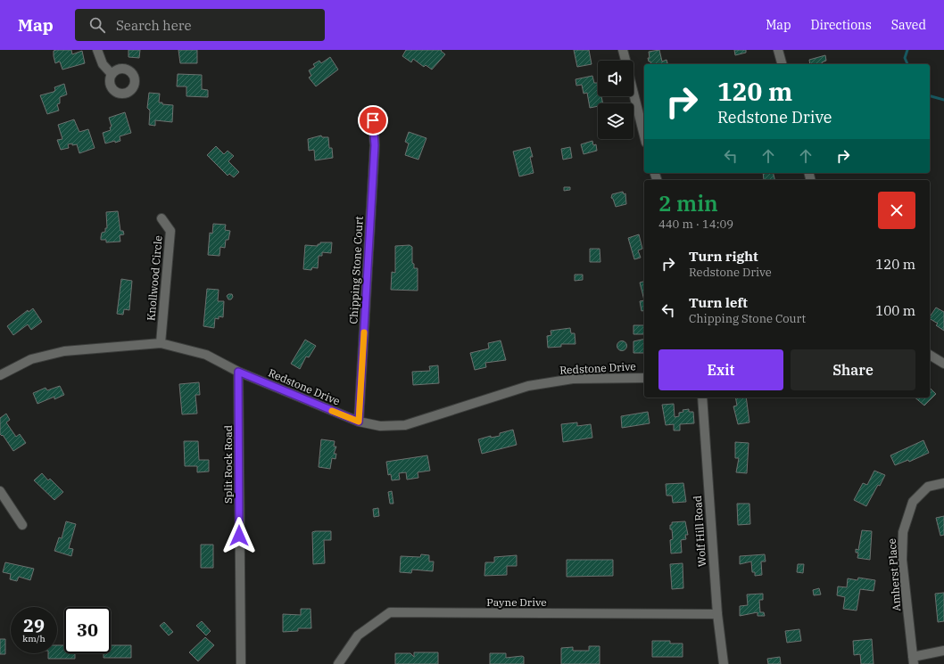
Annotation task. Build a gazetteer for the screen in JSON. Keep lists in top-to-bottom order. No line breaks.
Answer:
{"streets":{"street":["Chipping Stone Court","Knollwood Circle","Redstone Drive","Split Rock Road","Wolf Hill Road","Amherst Place","Payne Drive"]},"crossings":[["Chipping Stone Court","Redstone Drive"],["Knollwood Circle","Redstone Drive"],["Redstone Drive","Split Rock Road"],["Wolf Hill Road","Payne Drive"]],"page":{"header":"Map","search":"Search here","nav":["Map","Directions","Saved"],"turn":["120 m","Redstone Drive"],"heading":["2 min","440 m · 14:09"],"list":[{"name":"Turn right","note":"Redstone Drive","value":"120 m"},{"name":"Turn left","note":"Chipping Stone Court","value":"100 m"}],"buttons":["Exit","Share"],"speed":"29 km/h","limit":"30"}}
